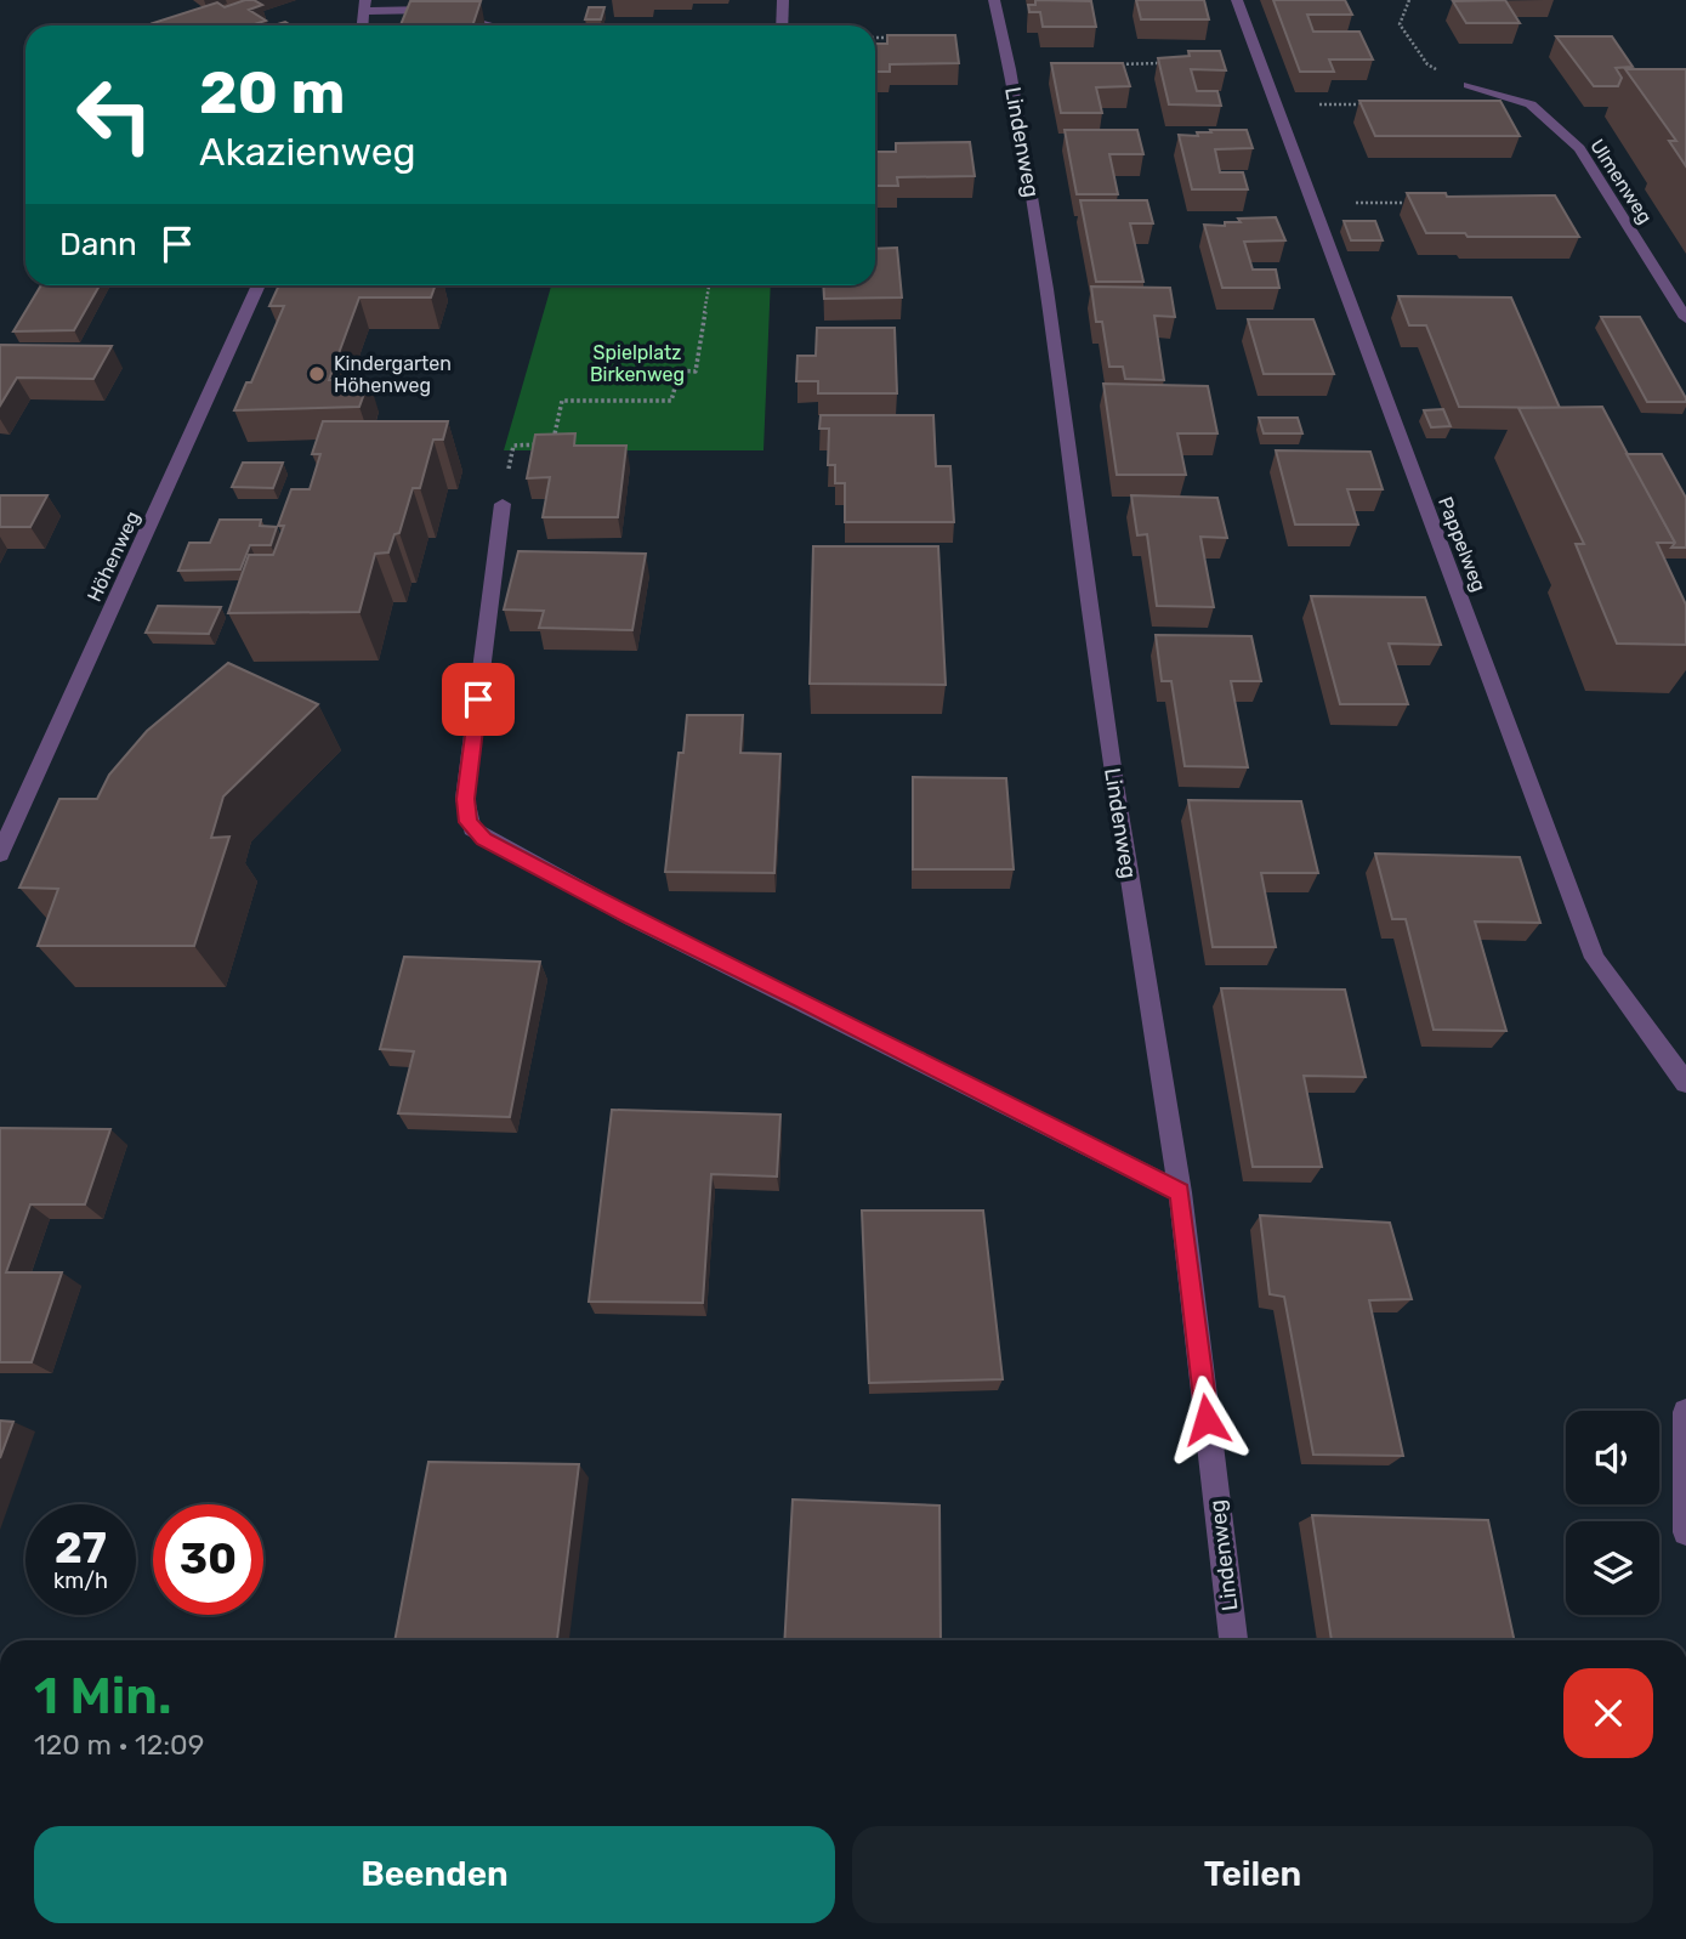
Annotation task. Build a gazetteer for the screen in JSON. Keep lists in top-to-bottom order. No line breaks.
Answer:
{"streets":{"street":["Lindenweg","Ulmenweg","Pappelweg","Höhenweg"]},"parks":["Spielplatz Birkenweg"],"places":["Kindergarten Höhenweg"],"page":{"turn":["20 m","Akazienweg"],"then":"Dann","speed":"27 km/h","limit":"30","heading":["1 Min.","120 m · 12:09"],"buttons":["Beenden","Teilen"]}}
